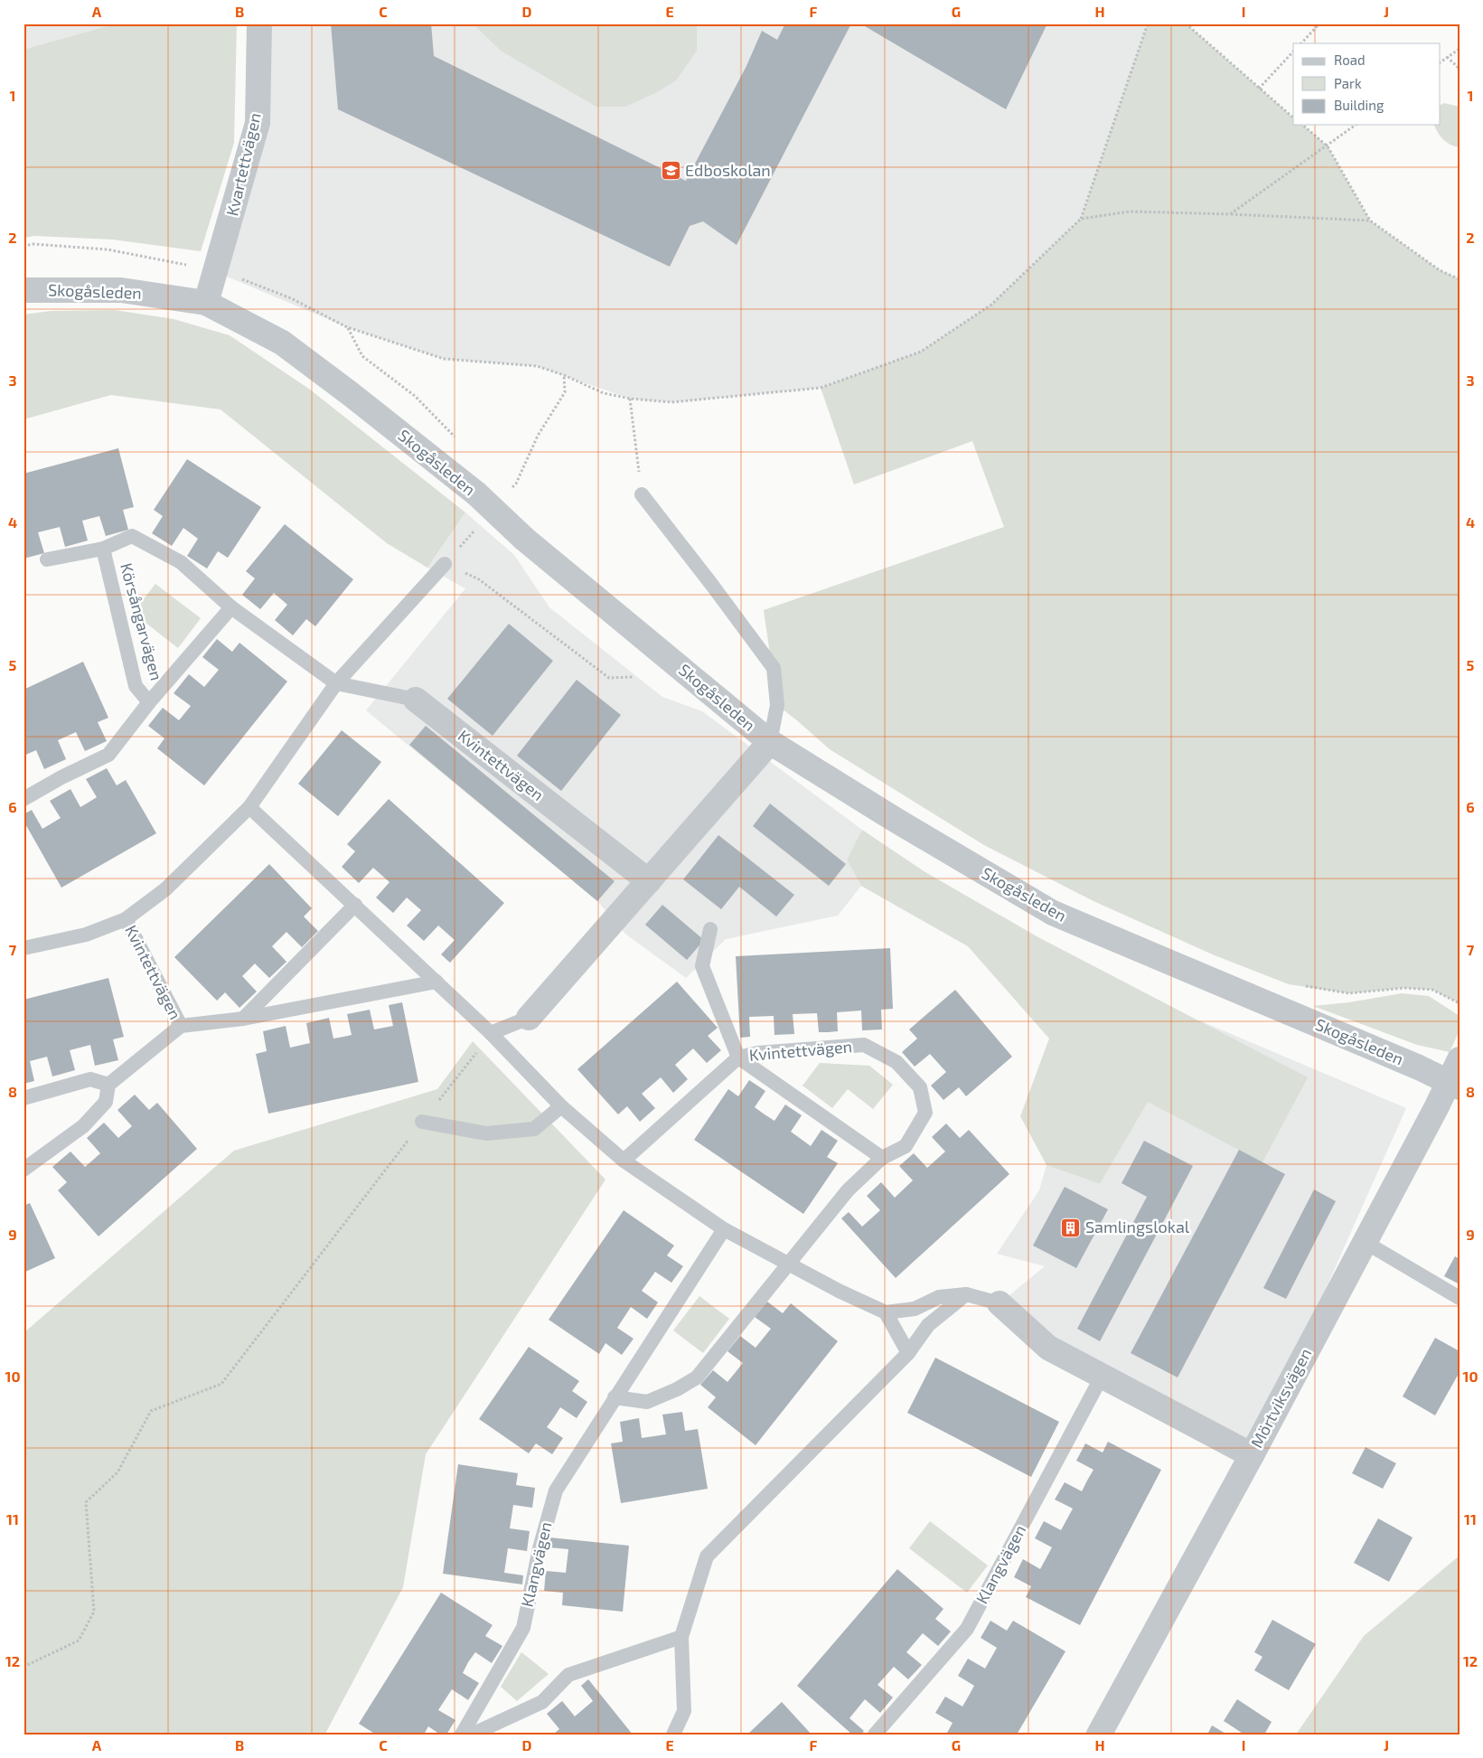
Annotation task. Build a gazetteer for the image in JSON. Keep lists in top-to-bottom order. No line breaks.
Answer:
{"streets":{"street":["Kvartettvägen","Skogåsleden","Kvintettvägen","Mörtviksvägen"],"lane":["Körsångarvägen","Klangvägen"]},"crossings":[["Kvartettvägen","Skogåsleden"],["Skogåsleden","Mörtviksvägen"],["Körsångarvägen","Kvintettvägen"]],"places":{"school or university":["Edboskolan"],"building":["Samlingslokal"]},"legend":["Road","Park","Building"],"grid":{"columns":["A","B","C","D","E","F","G","H","I","J"],"rows":["1","2","3","4","5","6","7","8","9","10","11","12"]}}
